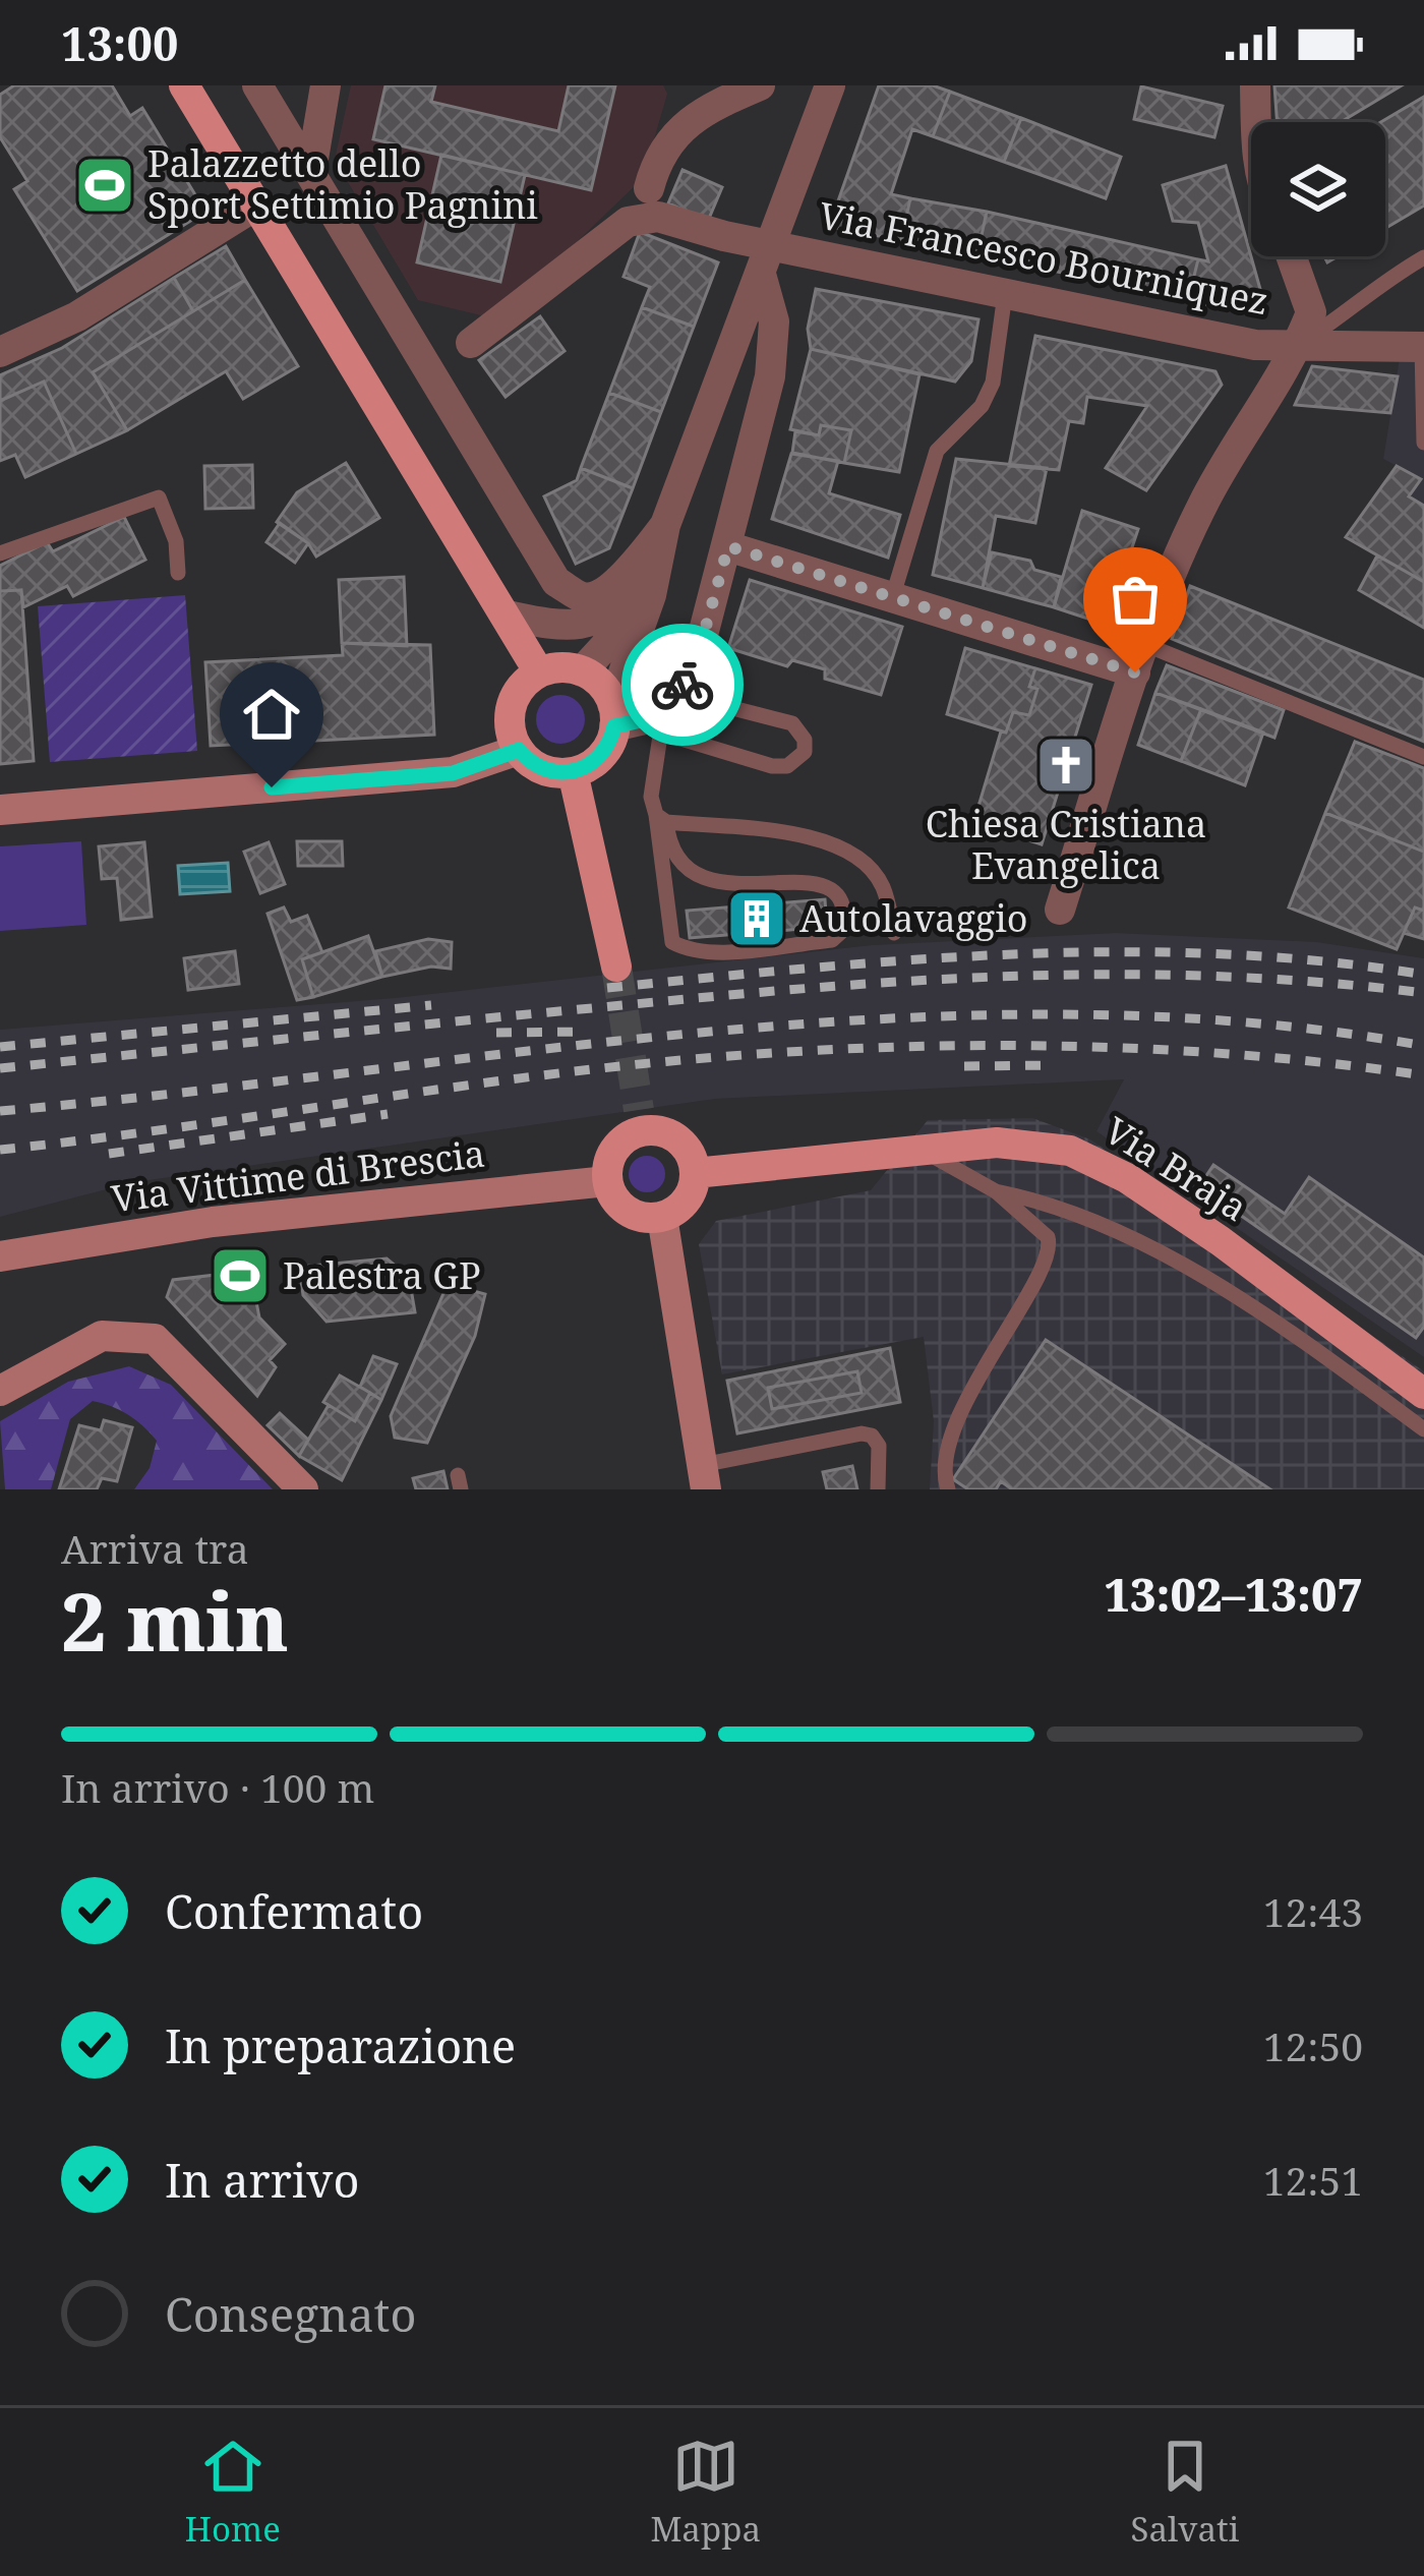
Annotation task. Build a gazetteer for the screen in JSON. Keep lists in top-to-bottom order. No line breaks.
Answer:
{"streets":{"main road":["Via Braja"],"street":["Via Francesco Bourniquez","Via Vittime di Brescia"]},"crossings":[["Via Braja","Via Vittime di Brescia"]],"places":{"sports":["Palazzetto dello Sport Settimio Pagnini","Palestra GP"],"church":["Chiesa Cristiana Evangelica"],"building":["Autolavaggio"]},"page":{"status":"13:00","heading":["2 min","Arriva tra","13:02–13:07"],"bar":"In arrivo · 100 m","list":[["Confermato","12:43"],["In preparazione","12:50"],["In arrivo","12:51"],"Consegnato"],"tabs":["Home","Mappa","Salvati"]}}
